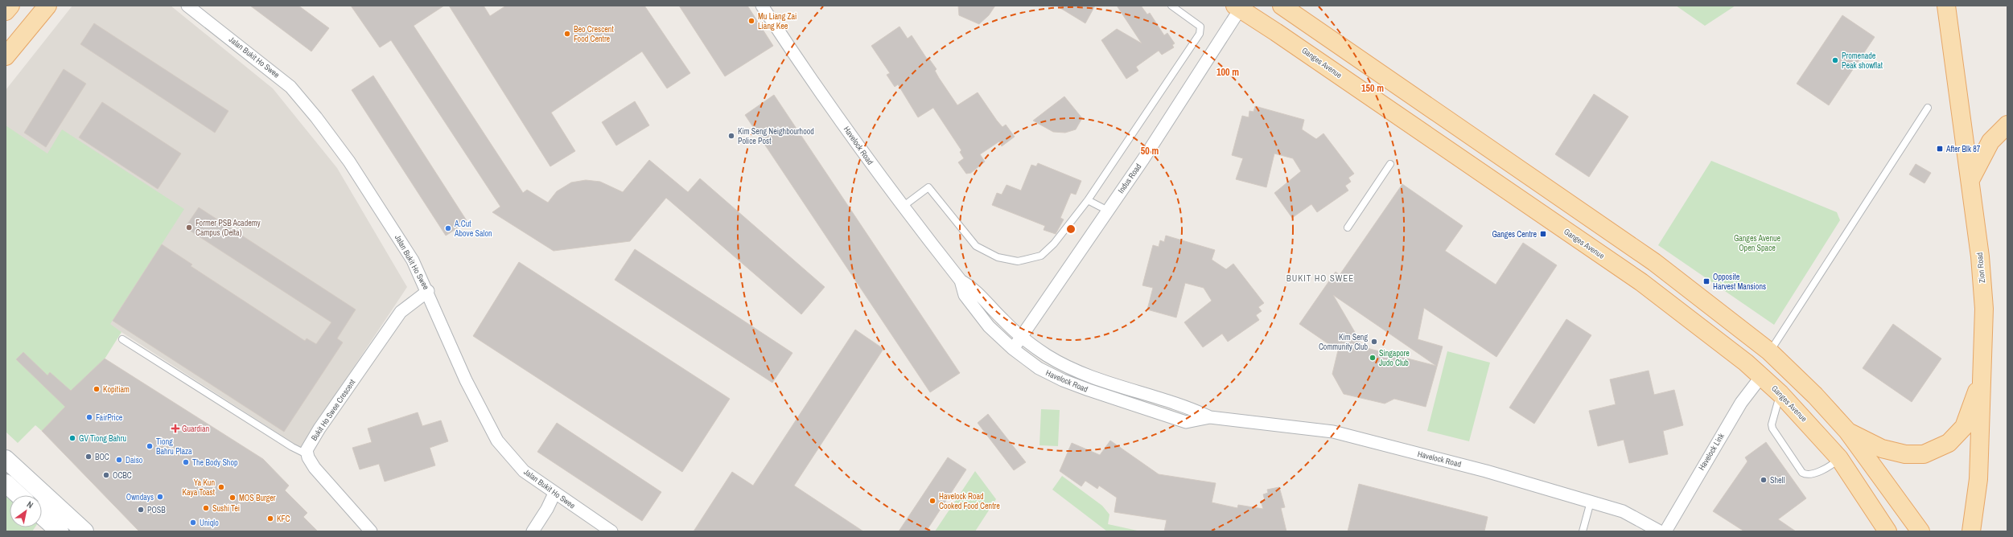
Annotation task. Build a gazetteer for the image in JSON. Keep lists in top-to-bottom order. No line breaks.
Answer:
{"streets":{"main road":["Ganges Avenue","Zion Road"],"street":["Jalan Bukit Ho Swee","Havelock Road","Indus Road","Bukit Ho Swee Crescent","Havelock Link"]},"crossings":[["Jalan Bukit Ho Swee","Bukit Ho Swee Crescent"],["Ganges Avenue","Indus Road"],["Ganges Avenue","Havelock Link"],["Havelock Road","Indus Road"]],"districts":["BUKIT HO SWEE"],"parks":["Ganges Avenue Open Space"],"places":{"other":["Mu Liang Zai Liang Kee","Beo Crescent Food Centre","Promenade Peak showflat","Kim Seng Neighbourhood Police Post","Former PSB Academy Campus (Delta)","A.Cut Above Salon","Kim Seng Community Club","Singapore Judo Club","Kopitiam","FairPrice","GV Tiong Bahru","Tiong Bahru Plaza","BOC","Daiso","The Body Shop","OCBC","Shell","Ya Kun Kaya Toast","Owndays","MOS Burger","Havelock Road Cooked Food Centre","Sushi Tei","POSB","KFC","Uniqlo"],"transit":["After Blk 87","Ganges Centre","Opposite Harvest Mansions"],"health":["Guardian"]},"north":"top right","rings":["100 m","150 m","50 m"]}
